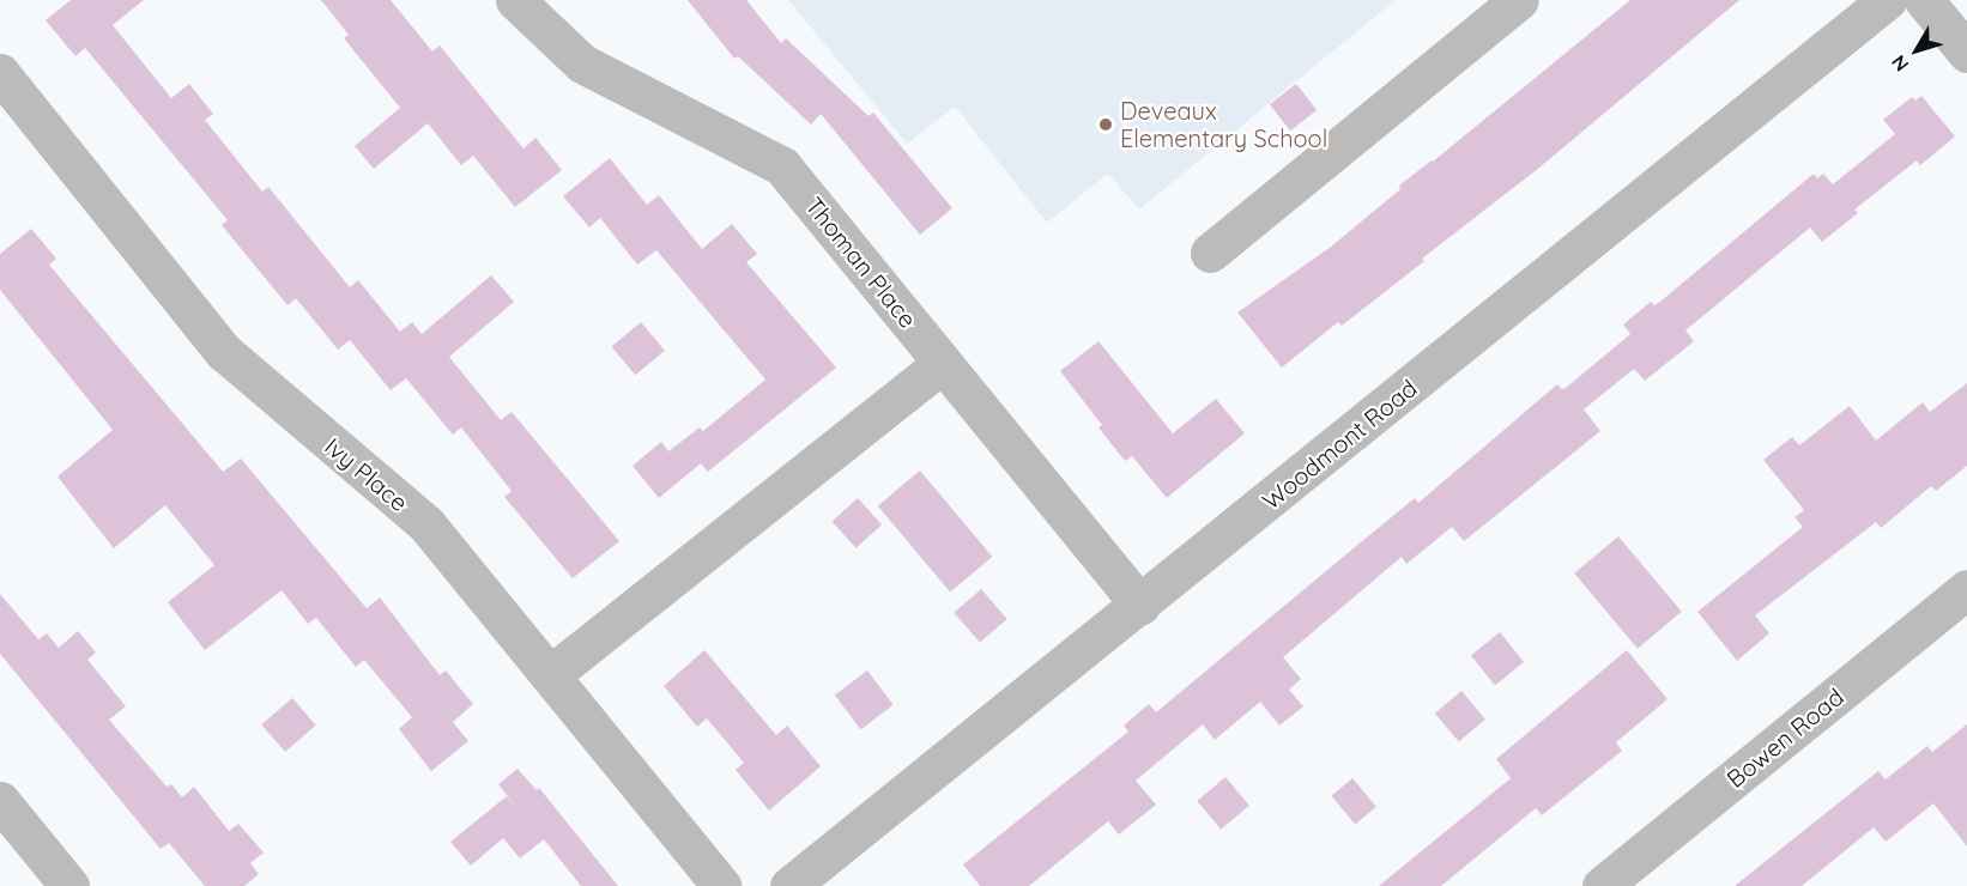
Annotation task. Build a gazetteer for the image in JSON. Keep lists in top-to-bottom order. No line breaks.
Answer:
{"streets":{"street":["Thoman Place","Woodmont Road","Ivy Place","Bowen Road"]},"crossings":[["Thoman Place","Woodmont Road"]],"places":["Deveaux Elementary School"],"north":"bottom left"}
